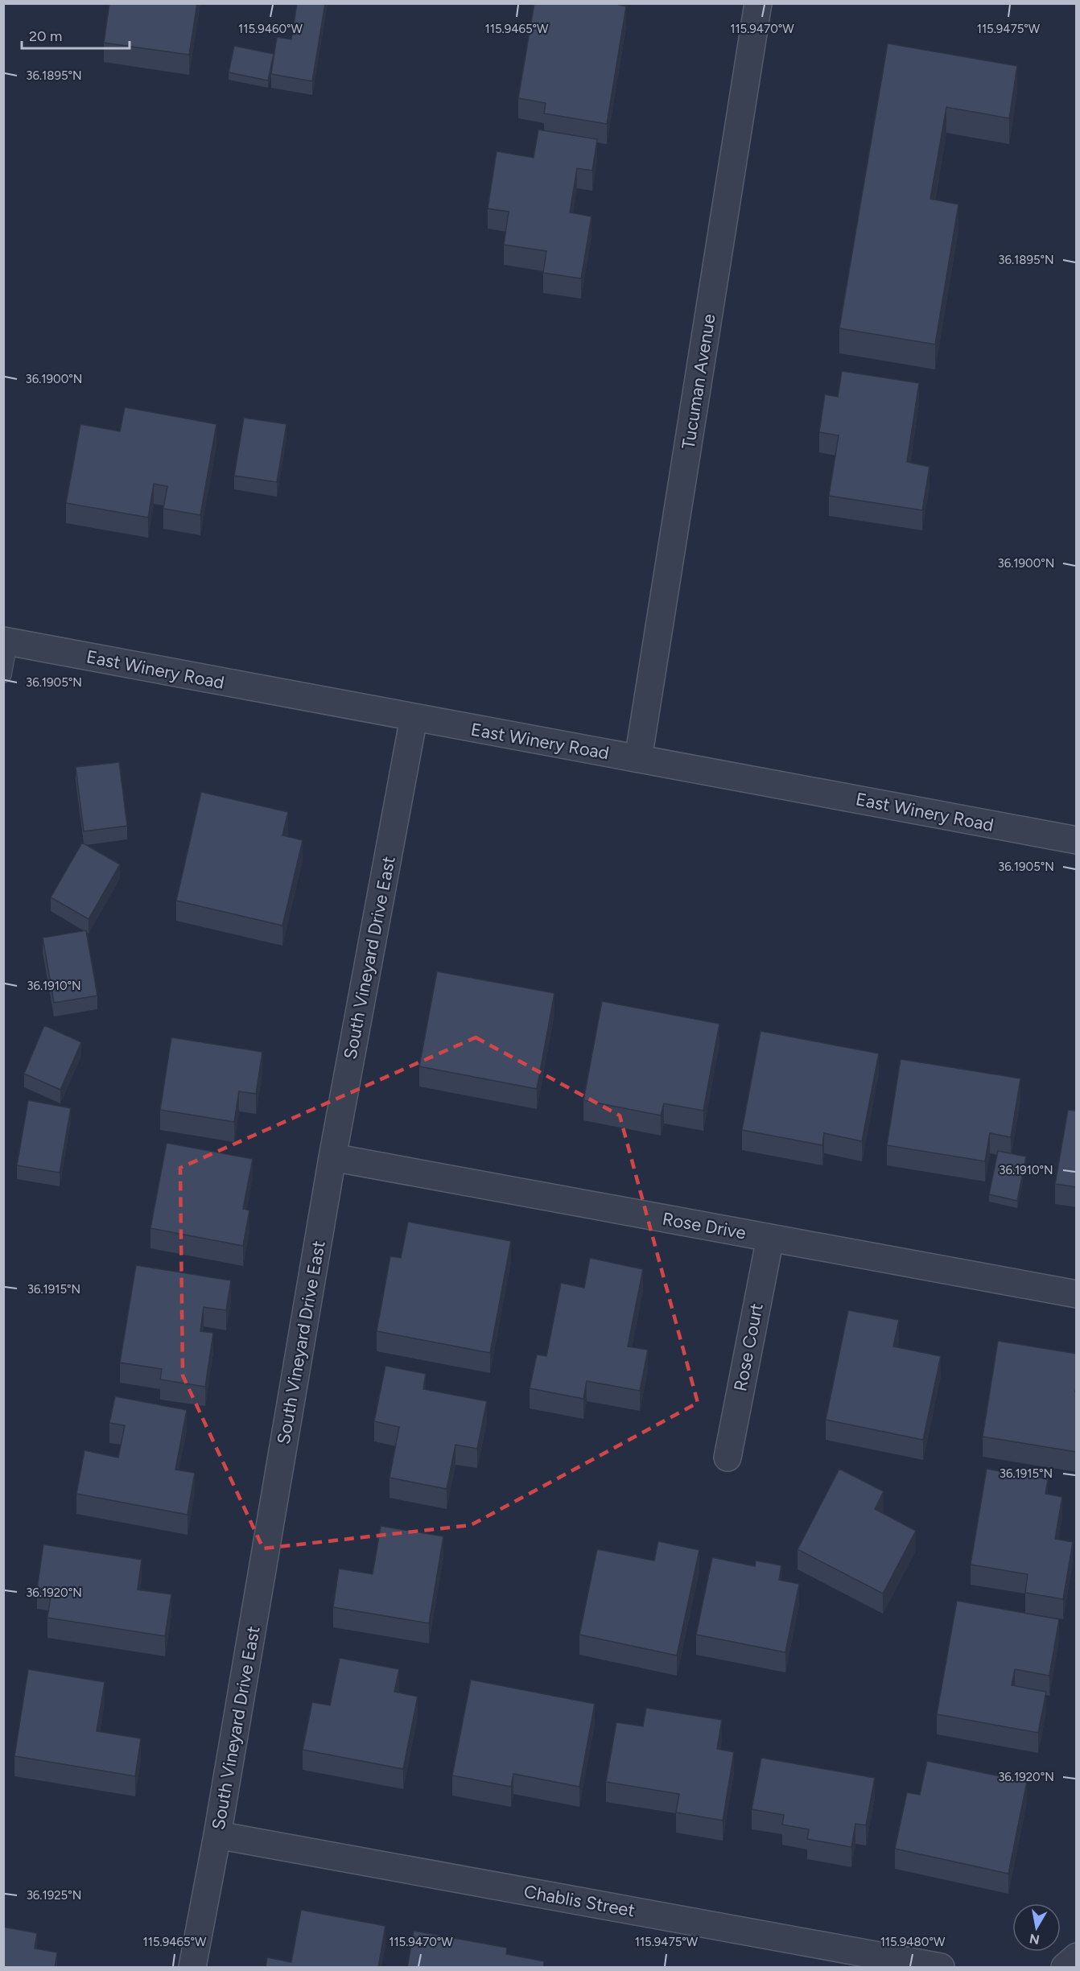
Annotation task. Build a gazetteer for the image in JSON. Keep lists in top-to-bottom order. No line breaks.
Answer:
{"streets":{"street":["Tucuman Avenue","East Winery Road","South Vineyard Drive East","Rose Drive","Rose Court","Chablis Street"]},"crossings":[["Tucuman Avenue","East Winery Road"],["East Winery Road","South Vineyard Drive East"],["South Vineyard Drive East","Rose Drive"],["South Vineyard Drive East","Chablis Street"],["Rose Drive","Rose Court"]],"scale_bar":"20 m","north":"bottom","coordinates":["115.9460°W","115.9465°W","115.9470°W","115.9475°W","36.1895°N","36.1900°N","36.1905°N","36.1910°N","36.1915°N","36.1920°N","36.1925°N","115.9480°W"]}
